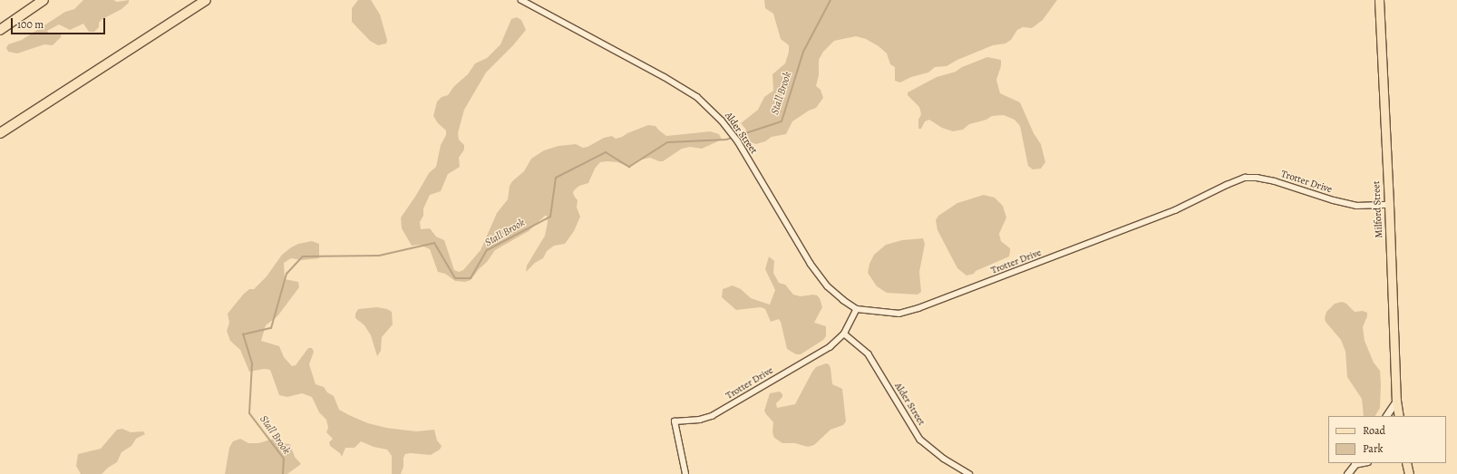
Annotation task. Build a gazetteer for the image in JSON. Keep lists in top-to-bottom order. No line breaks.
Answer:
{"streets":{"main road":["Milford Street"],"street":["Alder Street","Trotter Drive"]},"crossings":[["Alder Street","Trotter Drive"],["Trotter Drive","Milford Street"]],"water":["Stall Brook"],"legend":["Road","Park"],"scale_bar":"100 m"}
